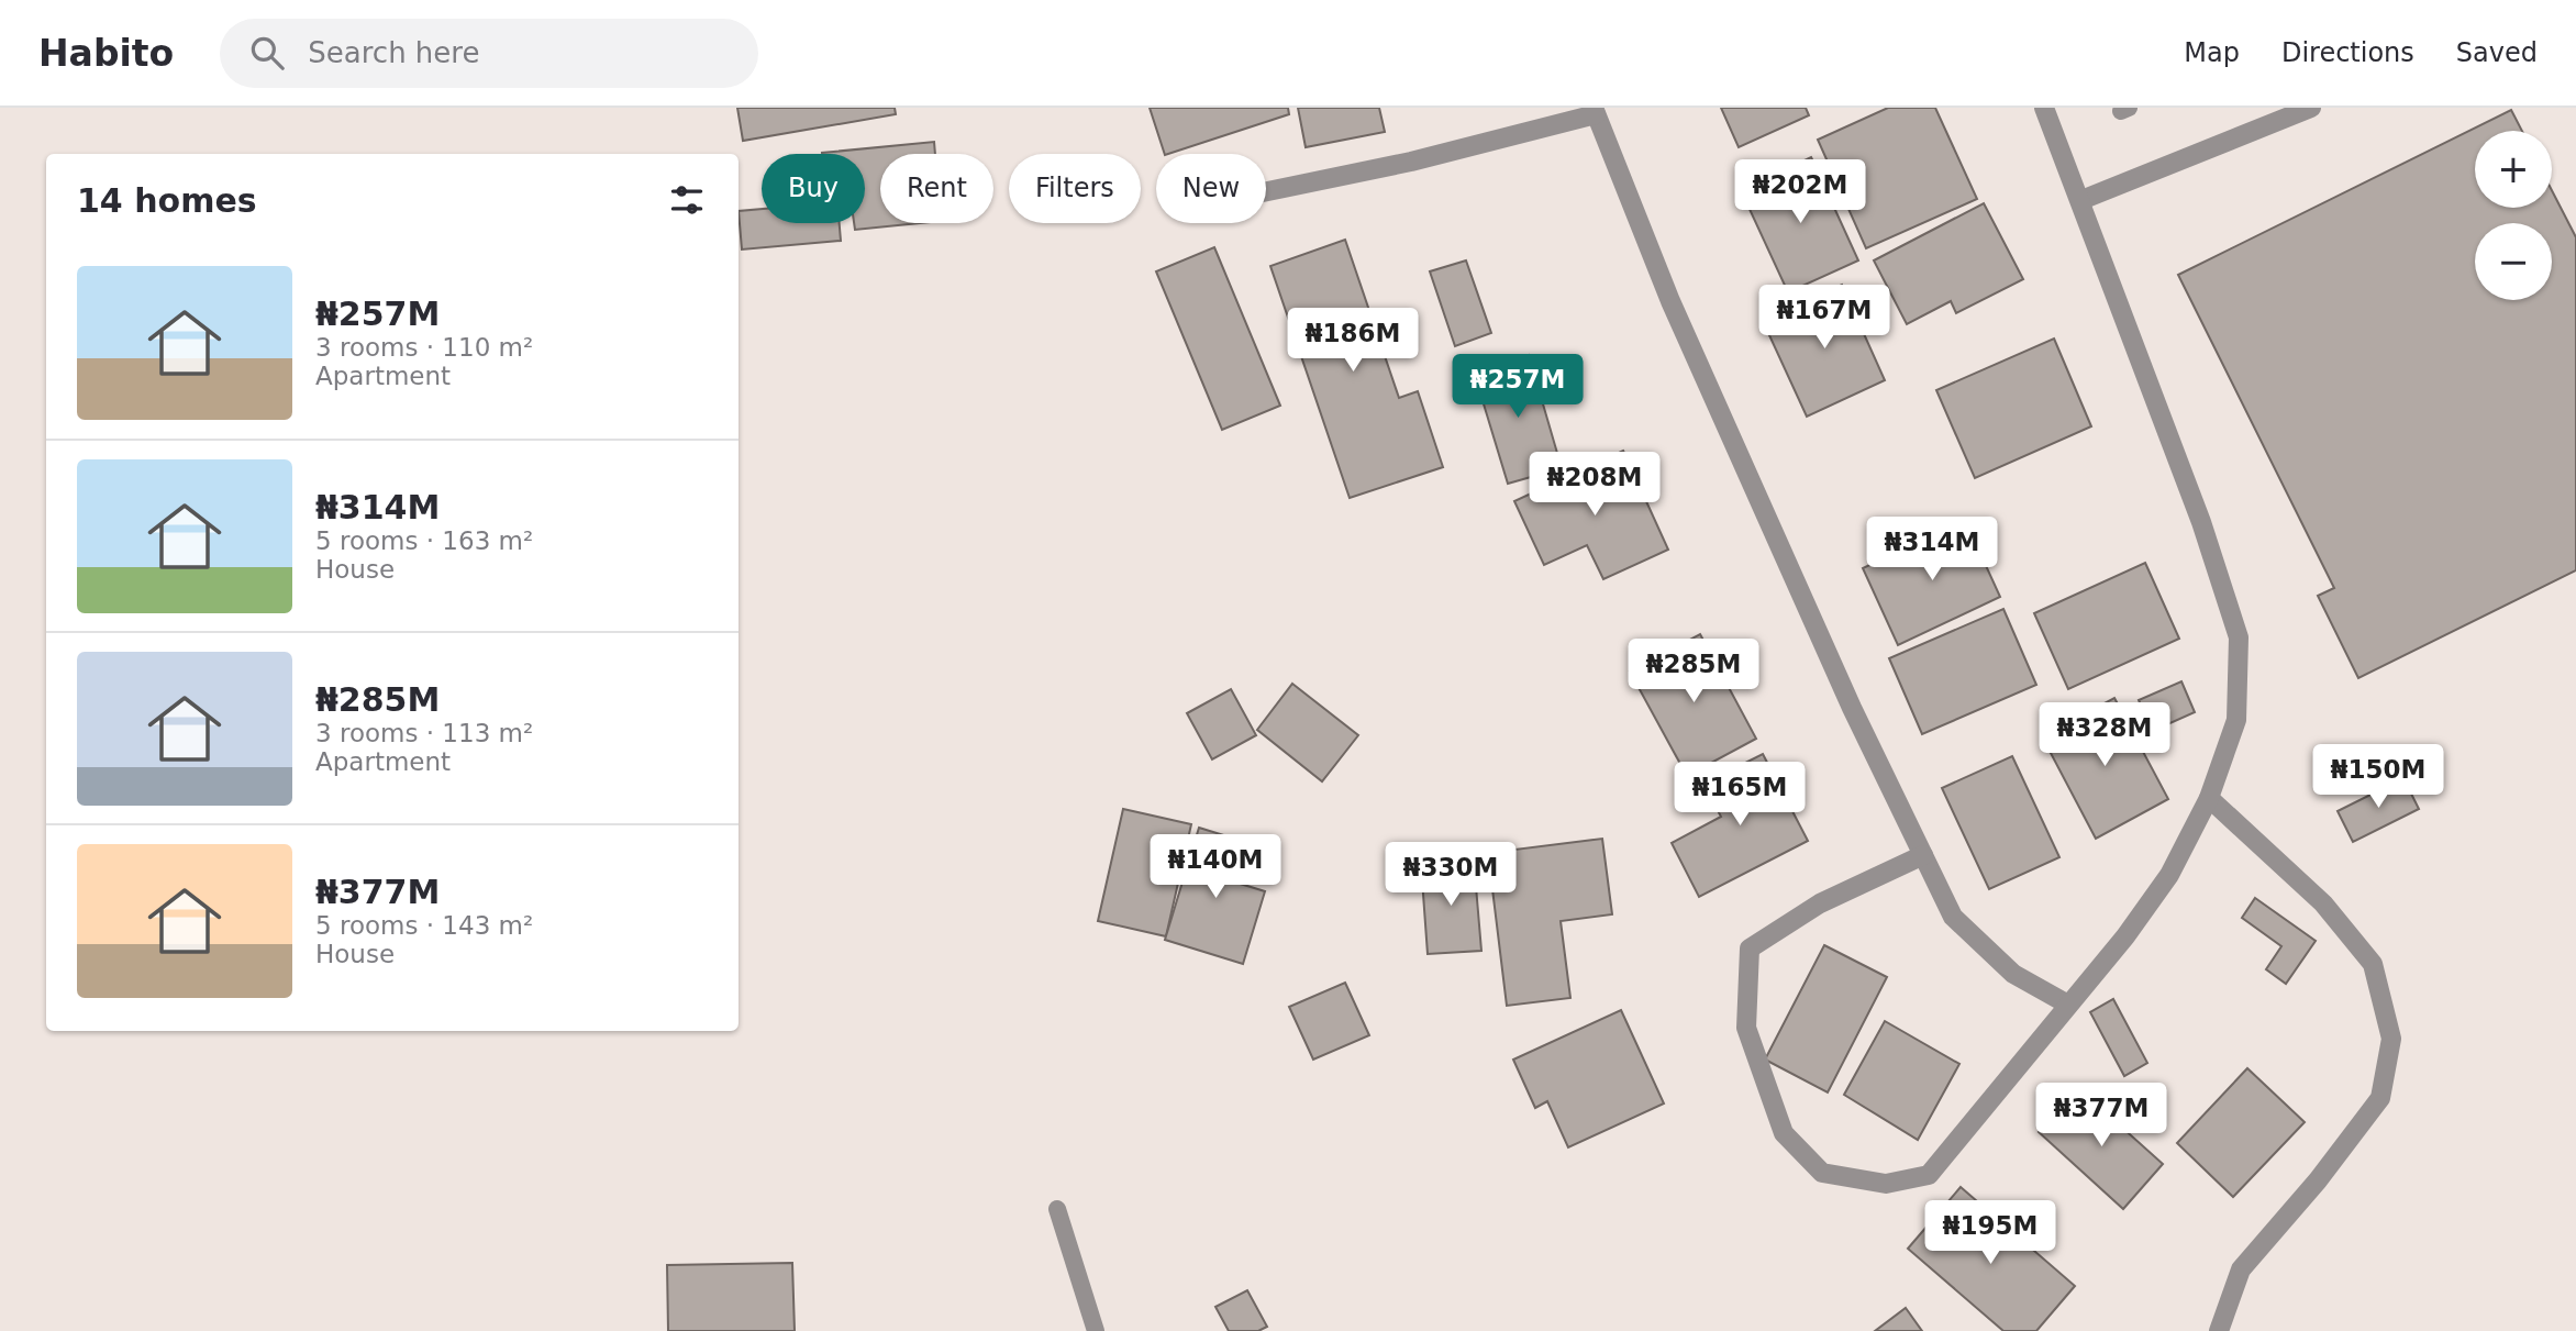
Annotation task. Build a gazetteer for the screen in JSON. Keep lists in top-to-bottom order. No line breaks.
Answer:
{"page":{"header":"Habito","search":"Search here","nav":["Map","Directions","Saved"],"map_buttons":["+","−"],"chip":["Buy","Rent","Filters","New"],"heading":"14 homes","price":["₦202M","₦167M","₦186M","₦257M","₦208M","₦314M","₦285M","₦328M","₦150M","₦165M","₦140M","₦330M","₦377M","₦195M"],"list":[{"name":"₦257M","note":"3 rooms · 110 m² · Apartment"},{"name":"₦314M","note":"5 rooms · 163 m² · House"},{"name":"₦285M","note":"3 rooms · 113 m² · Apartment"},{"name":"₦377M","note":"5 rooms · 143 m² · House"}]}}
